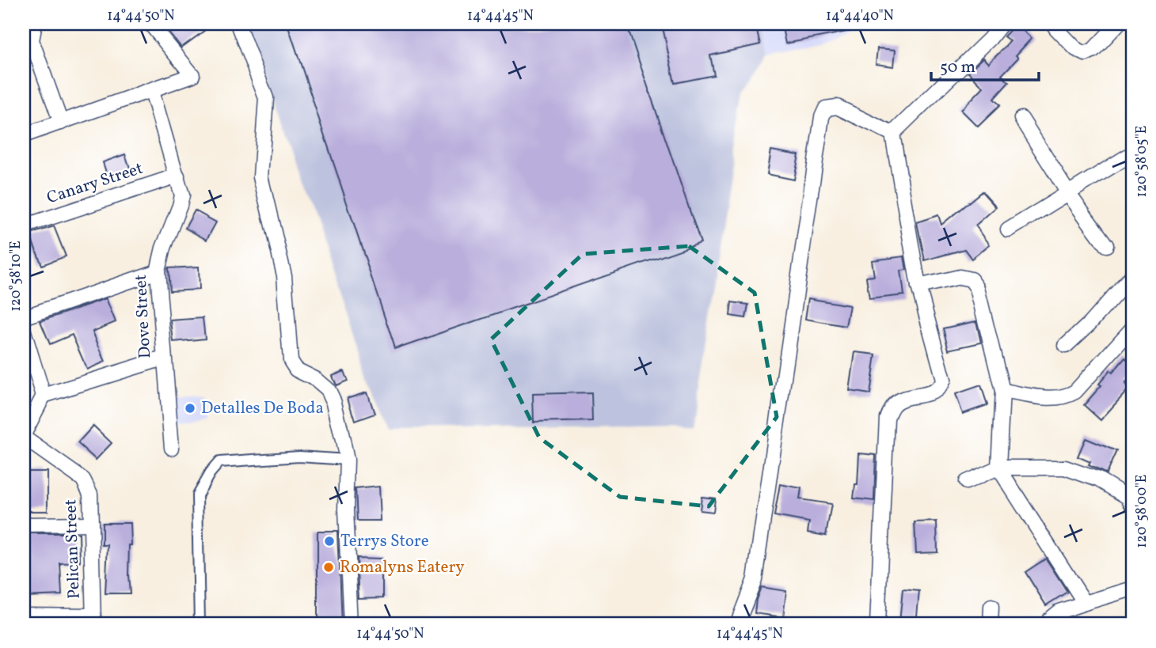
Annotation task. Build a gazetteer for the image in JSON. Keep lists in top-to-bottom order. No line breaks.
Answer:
{"streets":{"street":["Canary Street","Dove Street","Pelican Street"]},"crossings":[["Canary Street","Dove Street"]],"places":["Detalles De Boda","Terrys Store","Romalyns Eatery"],"scale_bar":"50 m","coordinates":["14°44'50\"N","14°44'45\"N","14°44'40\"N","120°58'05\"E","120°58'10\"E","120°58'00\"E"]}
